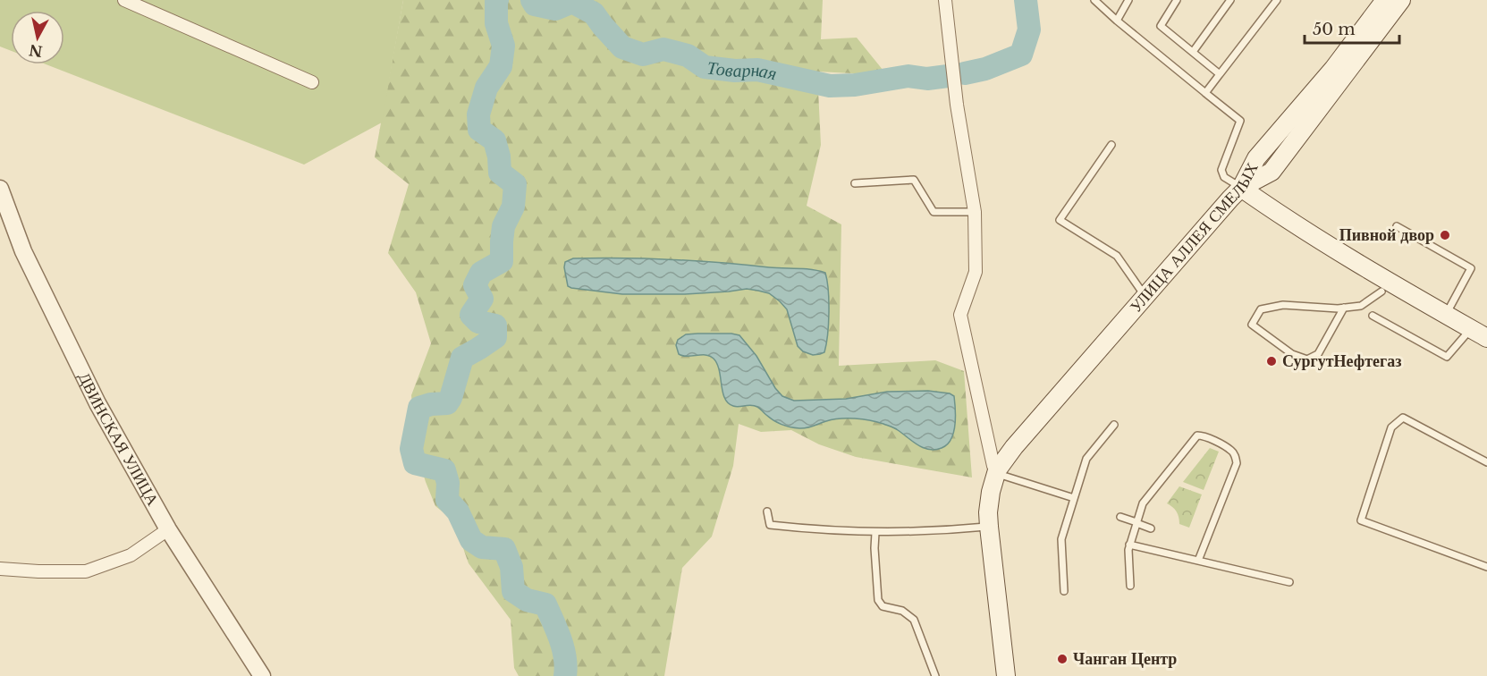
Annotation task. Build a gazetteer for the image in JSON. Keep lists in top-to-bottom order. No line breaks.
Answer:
{"streets":{"main road":["УЛИЦА АЛЛЕЯ СМЕЛЫХ"],"street":["ДВИНСКАЯ УЛИЦА"]},"water":["Товарная"],"places":["Пивной двор","СургутНефтегаз","Чанган Центр"],"scale_bar":"50 m","north":"bottom"}
